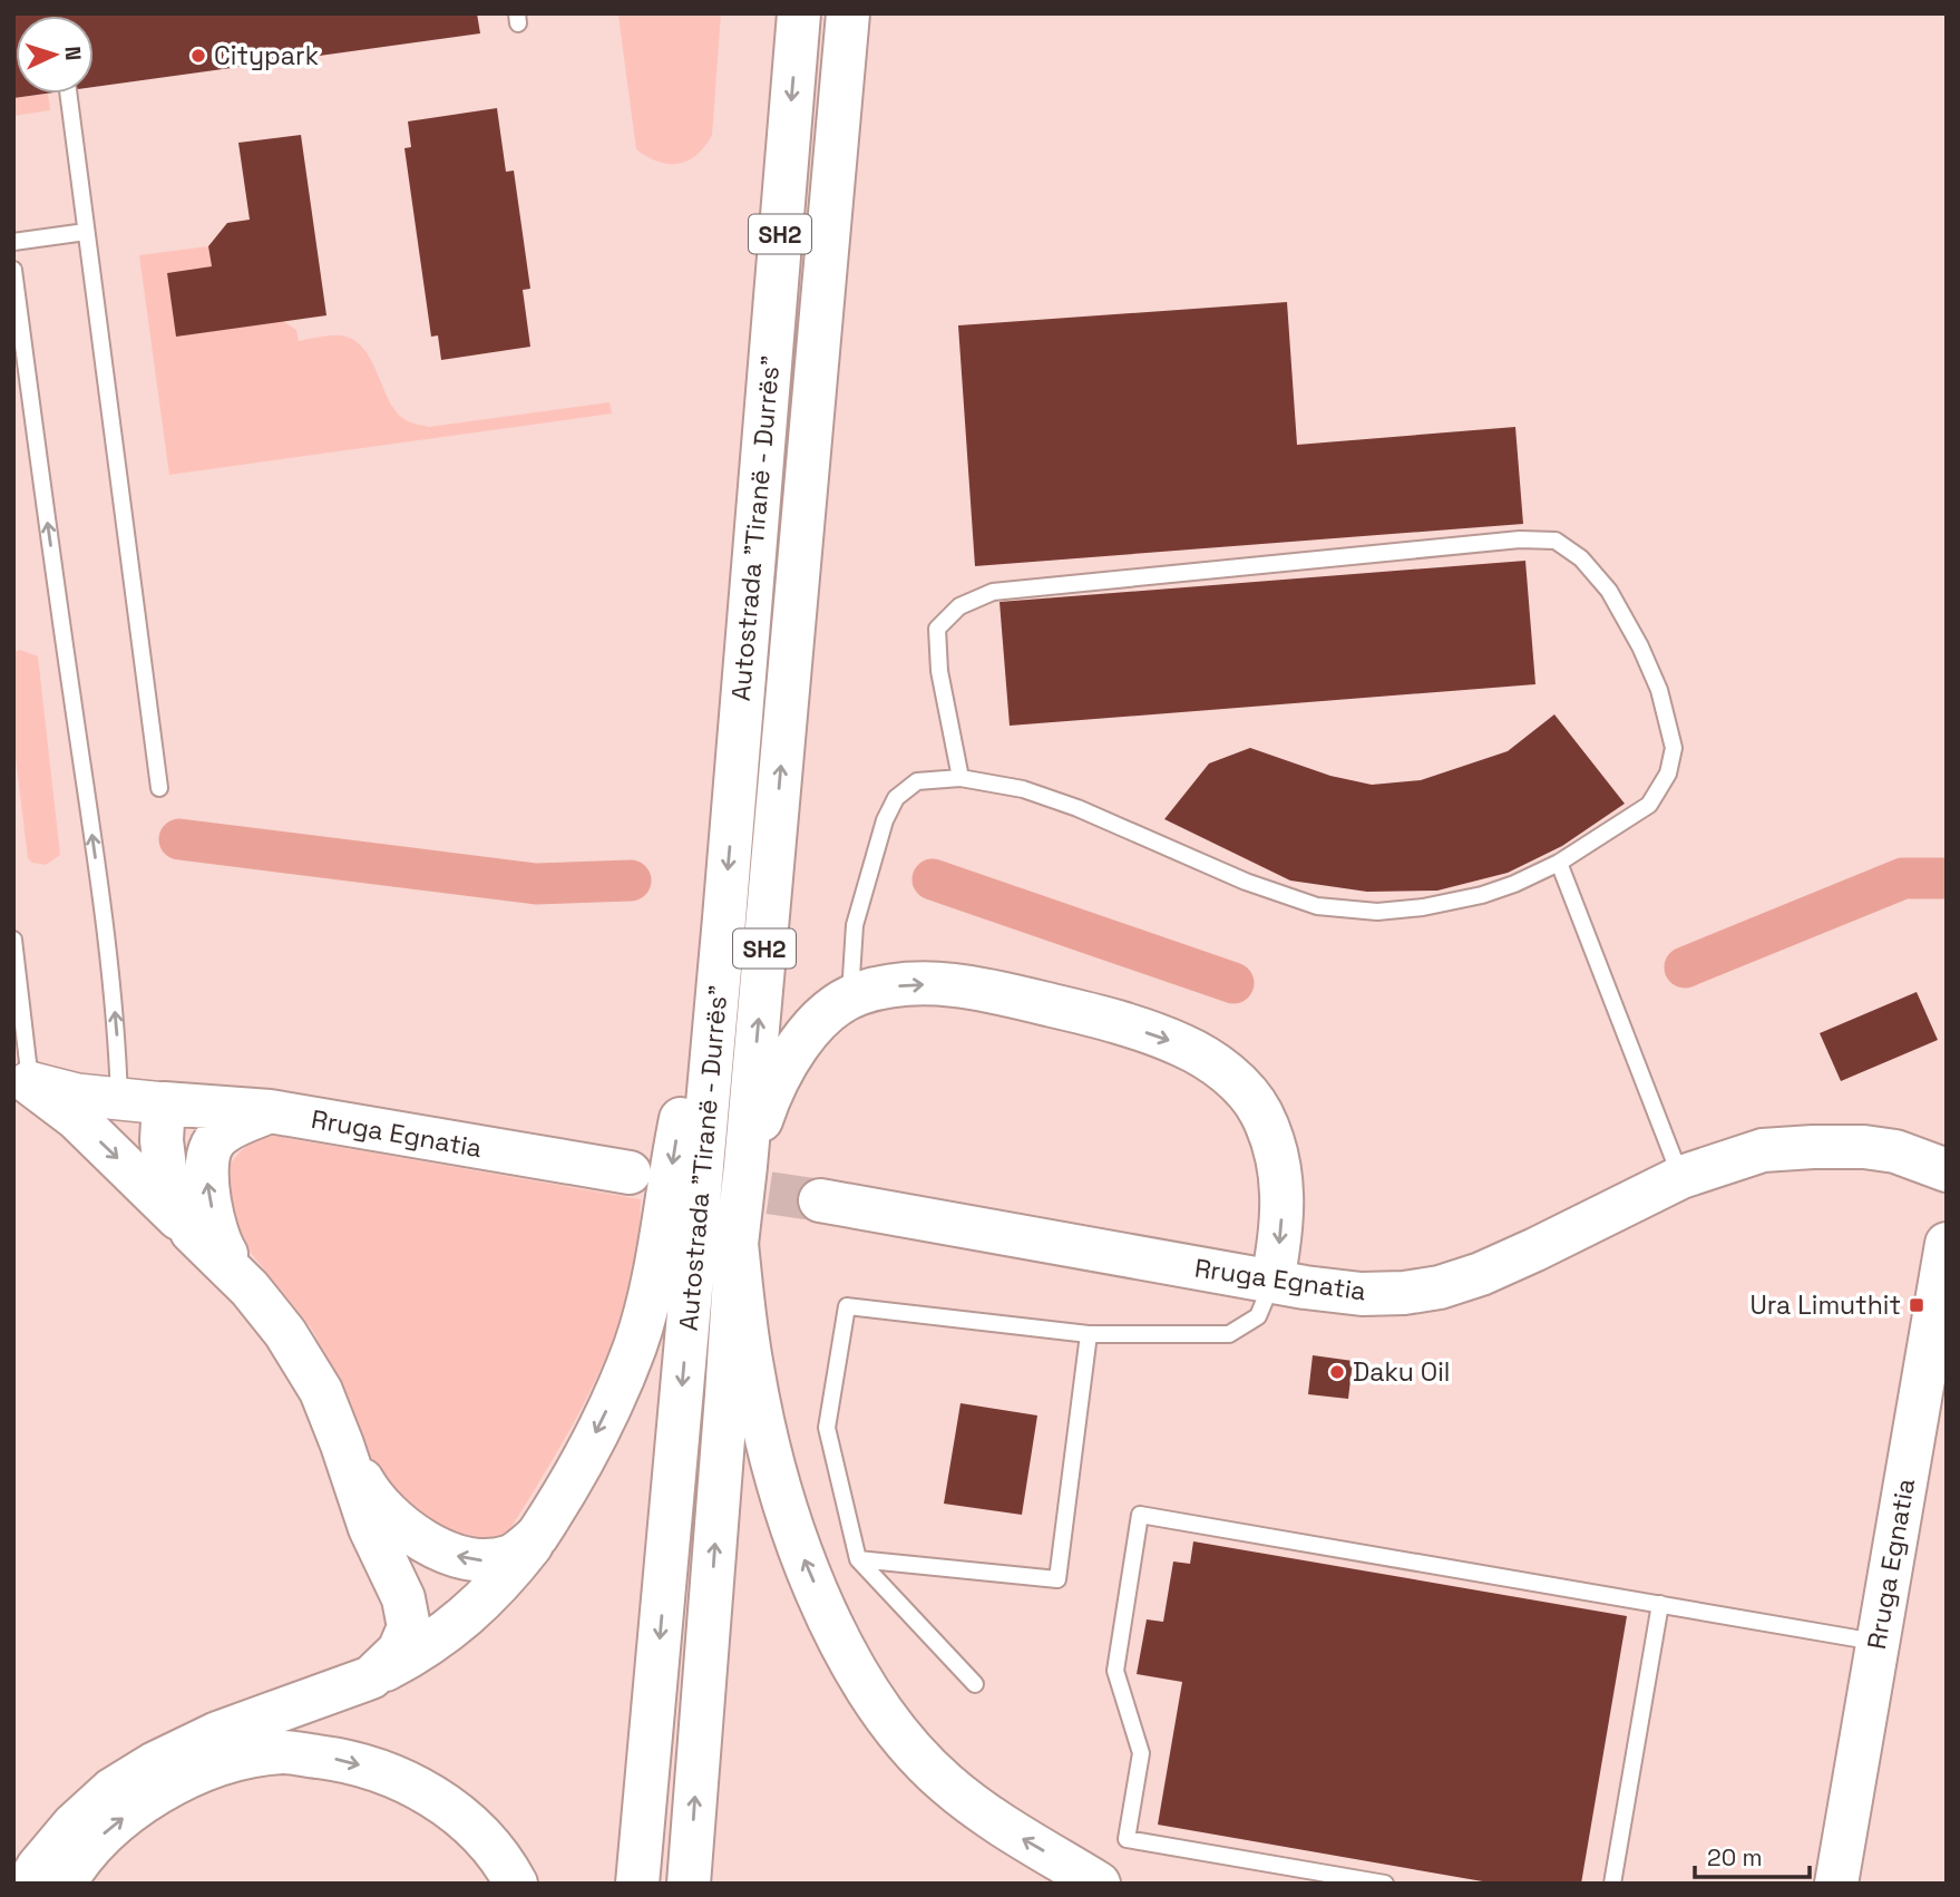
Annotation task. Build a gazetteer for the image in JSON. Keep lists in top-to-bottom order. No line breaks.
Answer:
{"streets":{"main road":["SH2","Autostrada \"Tiranë - Durrës\"","Rruga Egnatia"]},"places":{"other":["Citypark","Daku Oil"],"transit":["Ura Limuthit"]},"scale_bar":"20 m","north":"right"}
